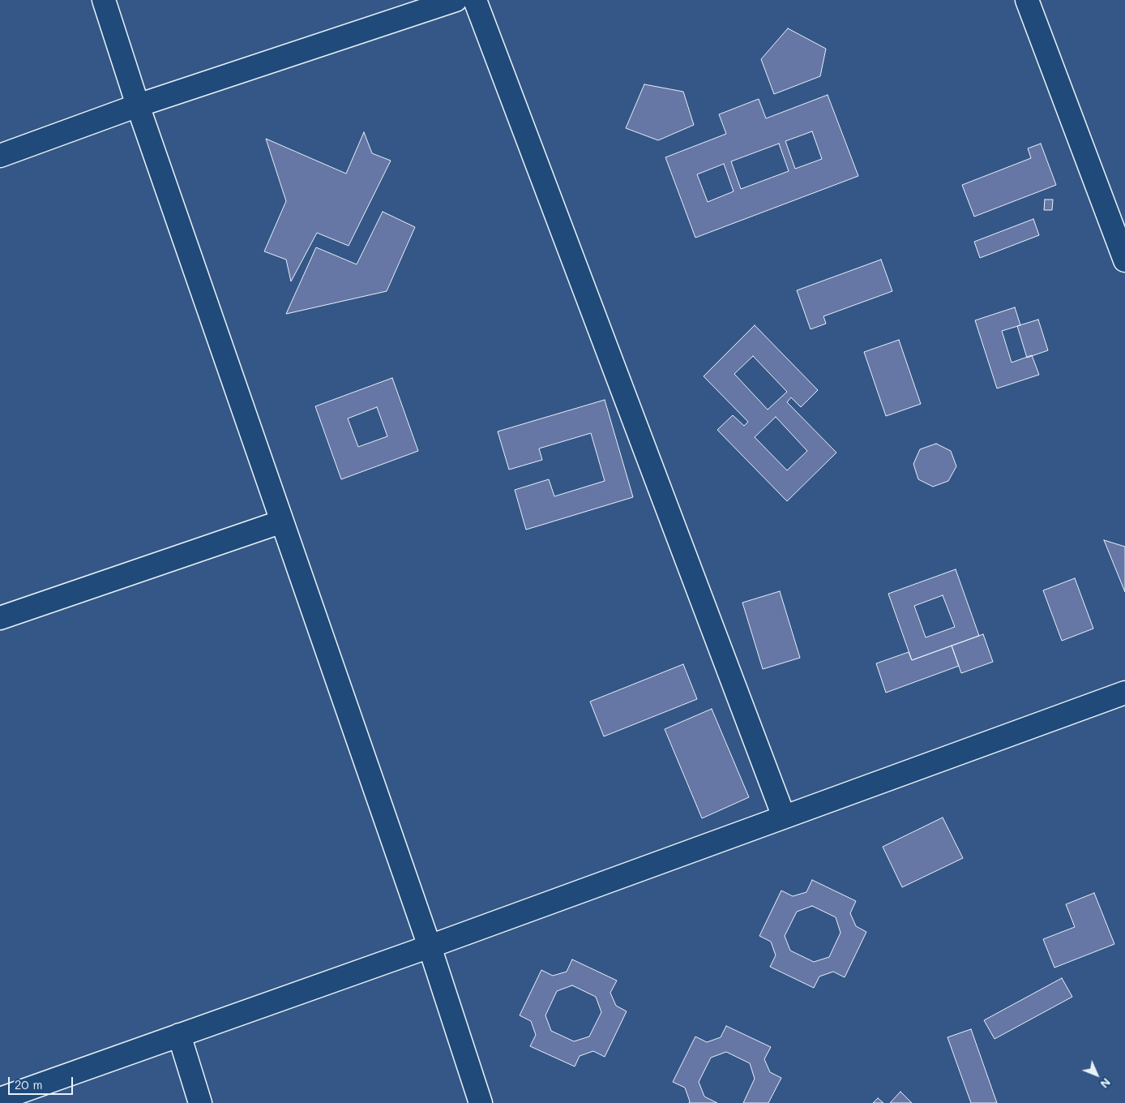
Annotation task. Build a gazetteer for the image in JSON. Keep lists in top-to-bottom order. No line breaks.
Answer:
{"scale_bar":"20 m","north":"bottom right"}
